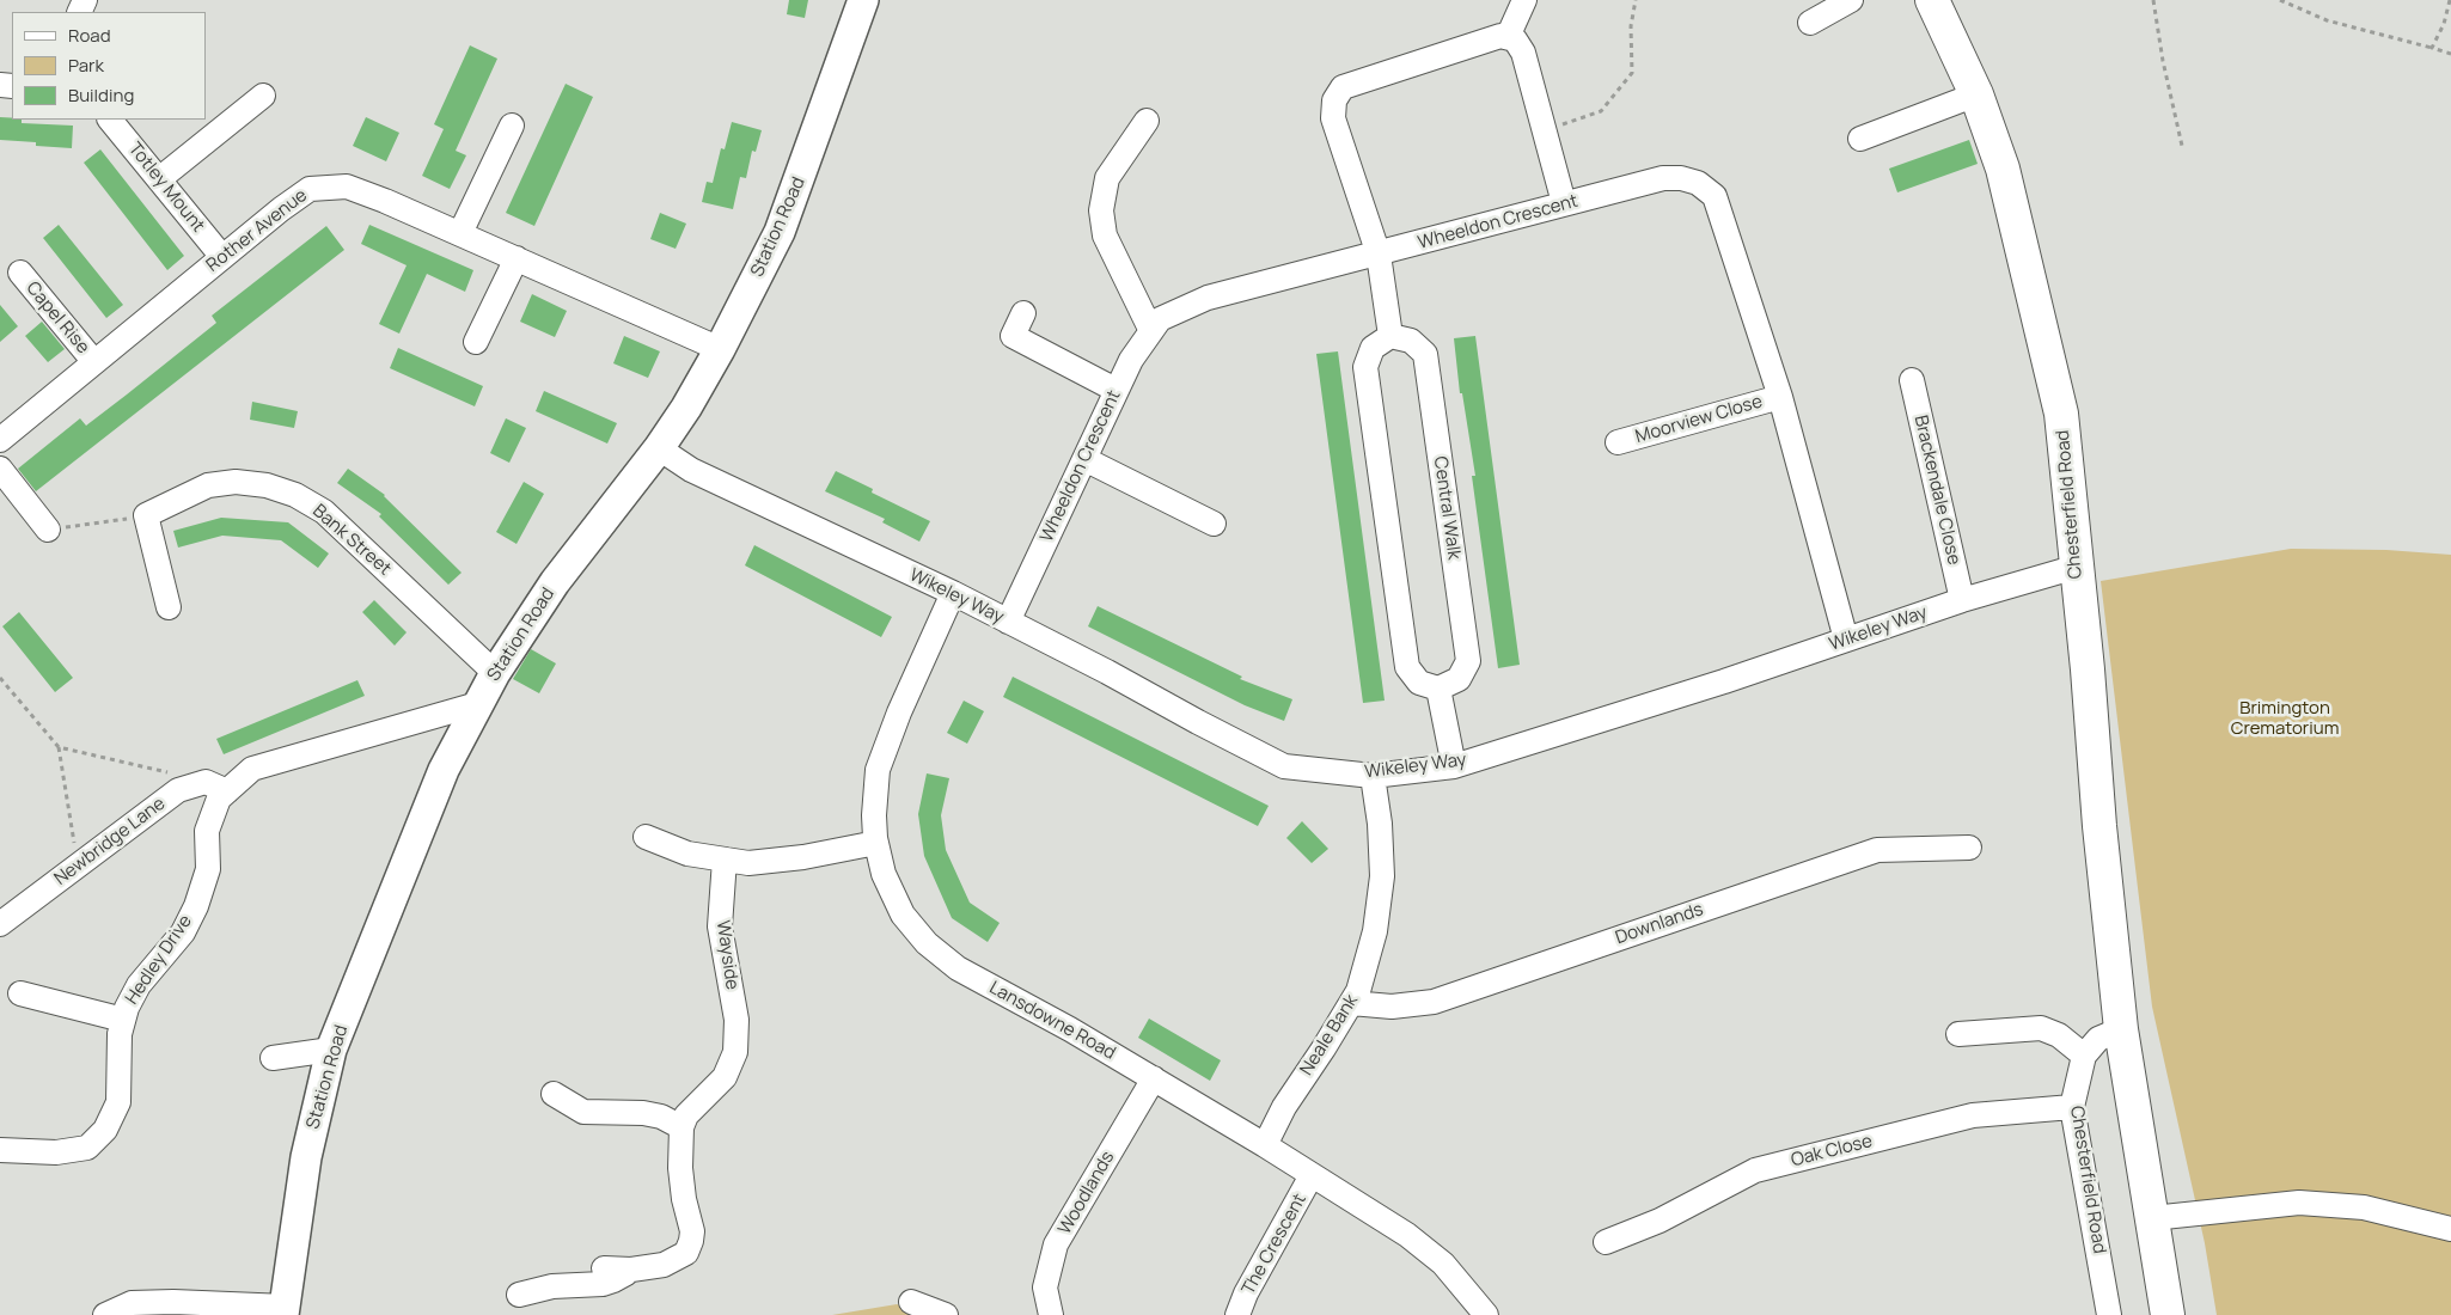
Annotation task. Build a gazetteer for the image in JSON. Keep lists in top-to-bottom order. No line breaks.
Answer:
{"streets":{"highway":["Chesterfield Road"],"main road":["Station Road"],"street":["Totley Mount","Wheeldon Crescent","Rother Avenue","Capel Rise","Moorview Close","Brackendale Close","Central Walk","Bank Street","Wikeley Way","Newbridge Lane","Downlands","Wayside","Hedley Drive","Lansdowne Road","Neale Bank","Oak Close","Woodlands","The Crescent"]},"crossings":[["Totley Mount","Rother Avenue"],["Wheeldon Crescent","Moorview Close"],["Wheeldon Crescent","Wikeley Way"],["Station Road","Rother Avenue"],["Station Road","Bank Street"],["Station Road","Wikeley Way"],["Station Road","Newbridge Lane"],["Rother Avenue","Capel Rise"],["Brackendale Close","Wikeley Way"],["Chesterfield Road","Wikeley Way"],["Chesterfield Road","Oak Close"],["Wikeley Way","Lansdowne Road"],["Wikeley Way","Neale Bank"],["Newbridge Lane","Hedley Drive"],["Downlands","Neale Bank"],["Lansdowne Road","Neale Bank"],["Lansdowne Road","Woodlands"],["Lansdowne Road","The Crescent"]],"parks":["Brimington Crematorium"],"legend":["Road","Park","Building"]}
